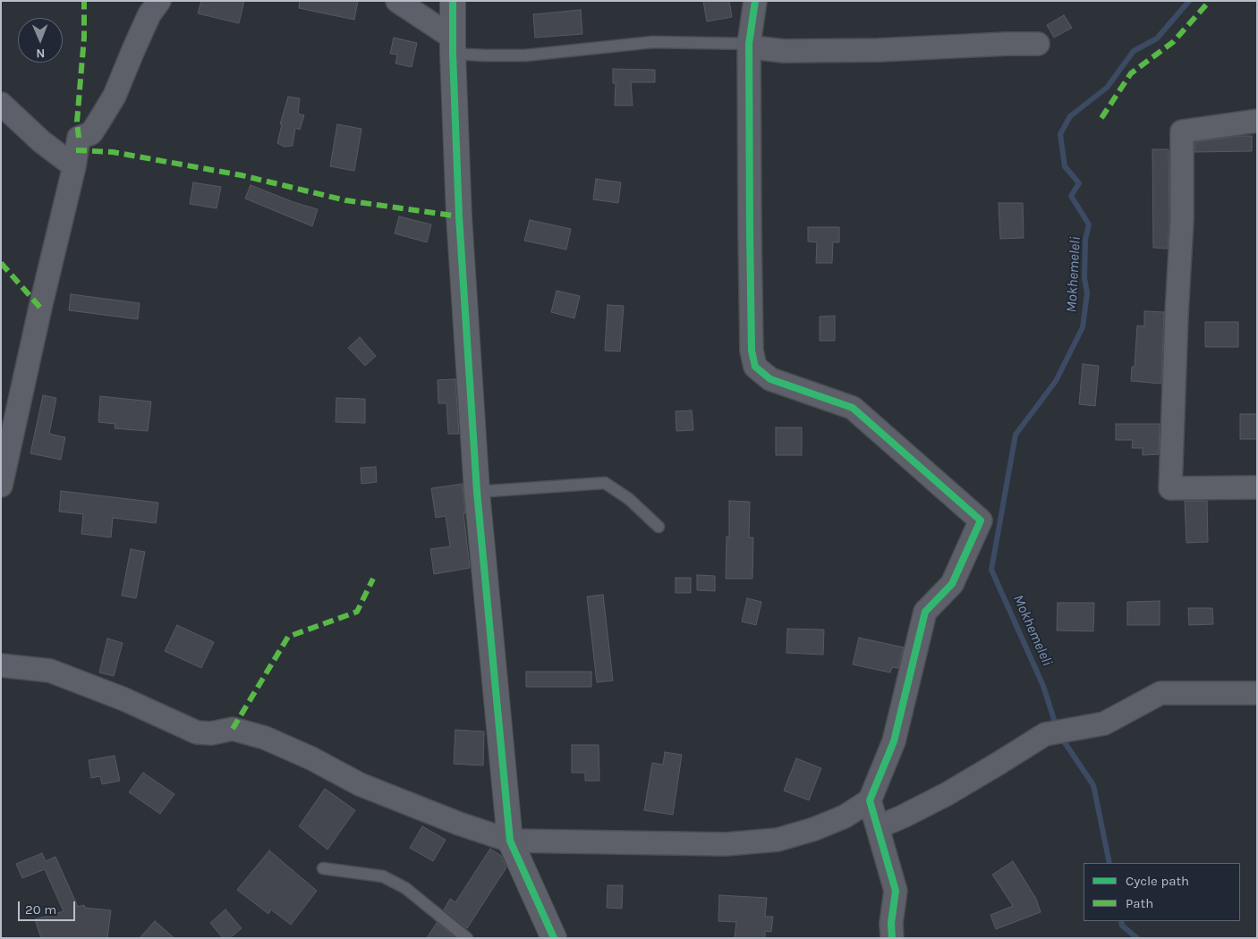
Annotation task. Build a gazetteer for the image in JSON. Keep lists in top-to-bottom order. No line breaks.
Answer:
{"water":["Mokhemeleli"],"legend":["Cycle path","Path"],"scale_bar":"20 m","north":"bottom"}
